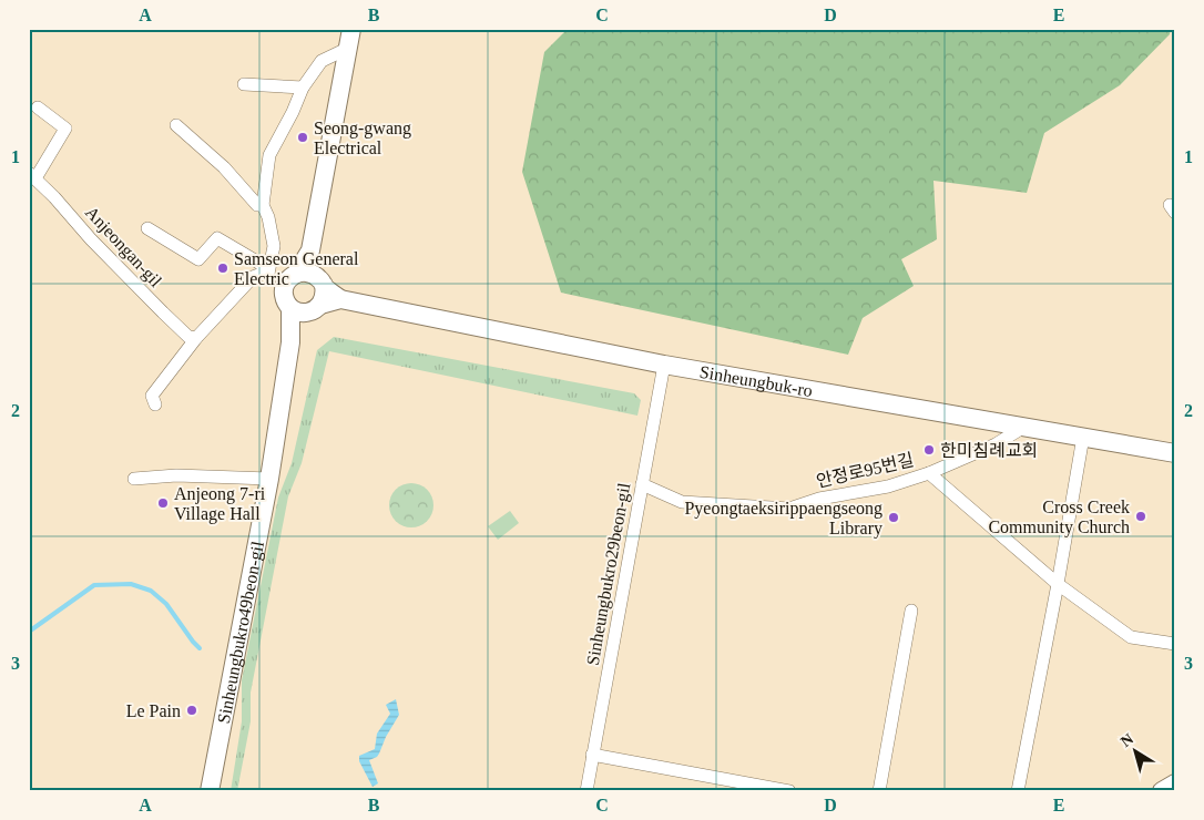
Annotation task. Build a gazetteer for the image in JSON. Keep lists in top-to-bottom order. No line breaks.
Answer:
{"streets":{"street":["Anjeongan-gil","Sinheungbuk-ro","안정로95번길","Sinheungbukro29beon-gil","Sinheungbukro49beon-gil"]},"crossings":[["Sinheungbuk-ro","안정로95번길"],["Sinheungbuk-ro","Sinheungbukro29beon-gil"],["안정로95번길","Sinheungbukro29beon-gil"]],"places":["Seong-gwang Electrical","Samseon General Electric","한미침례교회","Anjeong 7-ri Village Hall","Cross Creek Community Church","Pyeongtaeksirippaengseong Library","Le Pain"],"north":"top left","grid":{"columns":["A","B","C","D","E"],"rows":["1","2","3"]}}
